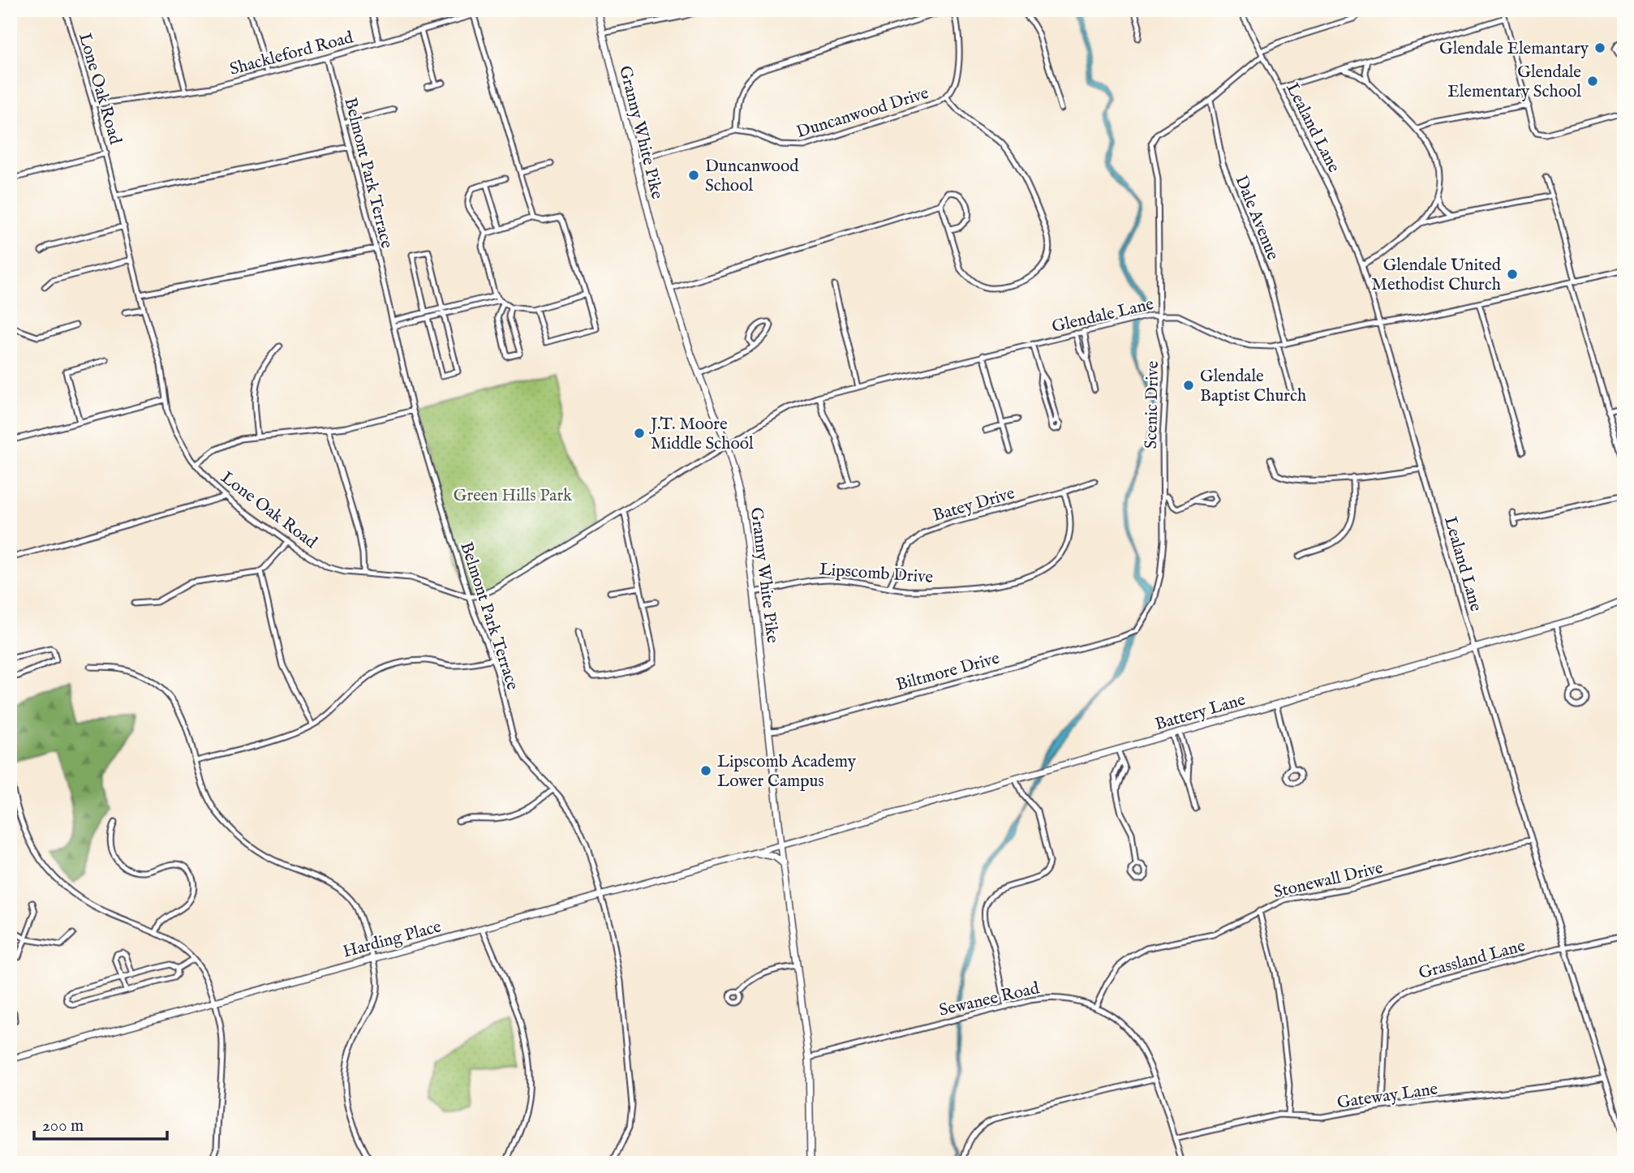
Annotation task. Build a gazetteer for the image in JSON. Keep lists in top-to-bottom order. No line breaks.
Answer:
{"streets":{"main road":["Granny White Pike","Battery Lane","Harding Place"],"street":["Shackleford Road","Lone Oak Road","Duncanwood Drive","Lealand Lane","Belmont Park Terrace","Dale Avenue","Glendale Lane","Scenic Drive","Batey Drive","Lipscomb Drive","Biltmore Drive","Stonewall Drive","Grassland Lane","Sewanee Road","Gateway Lane"]},"crossings":[["Shackleford Road","Lone Oak Road"],["Shackleford Road","Belmont Park Terrace"],["Lone Oak Road","Belmont Park Terrace"],["Lealand Lane","Glendale Lane"],["Lealand Lane","Battery Lane"],["Lealand Lane","Stonewall Drive"],["Lealand Lane","Grassland Lane"],["Lealand Lane","Gateway Lane"],["Granny White Pike","Glendale Lane"],["Granny White Pike","Lipscomb Drive"],["Granny White Pike","Biltmore Drive"],["Granny White Pike","Battery Lane"],["Granny White Pike","Harding Place"],["Granny White Pike","Sewanee Road"],["Belmont Park Terrace","Harding Place"],["Dale Avenue","Glendale Lane"],["Dale Avenue","Scenic Drive"],["Glendale Lane","Scenic Drive"],["Scenic Drive","Biltmore Drive"],["Batey Drive","Lipscomb Drive"],["Battery Lane","Harding Place"],["Stonewall Drive","Sewanee Road"],["Grassland Lane","Gateway Lane"],["Sewanee Road","Gateway Lane"]],"parks":["Green Hills Park"],"places":["Glendale Elemantary","Glendale Elementary School","Duncanwood School","Glendale United Methodist Church","Glendale Baptist Church","J.T. Moore Middle School","Lipscomb Academy Lower Campus"],"scale_bar":"200 m"}
